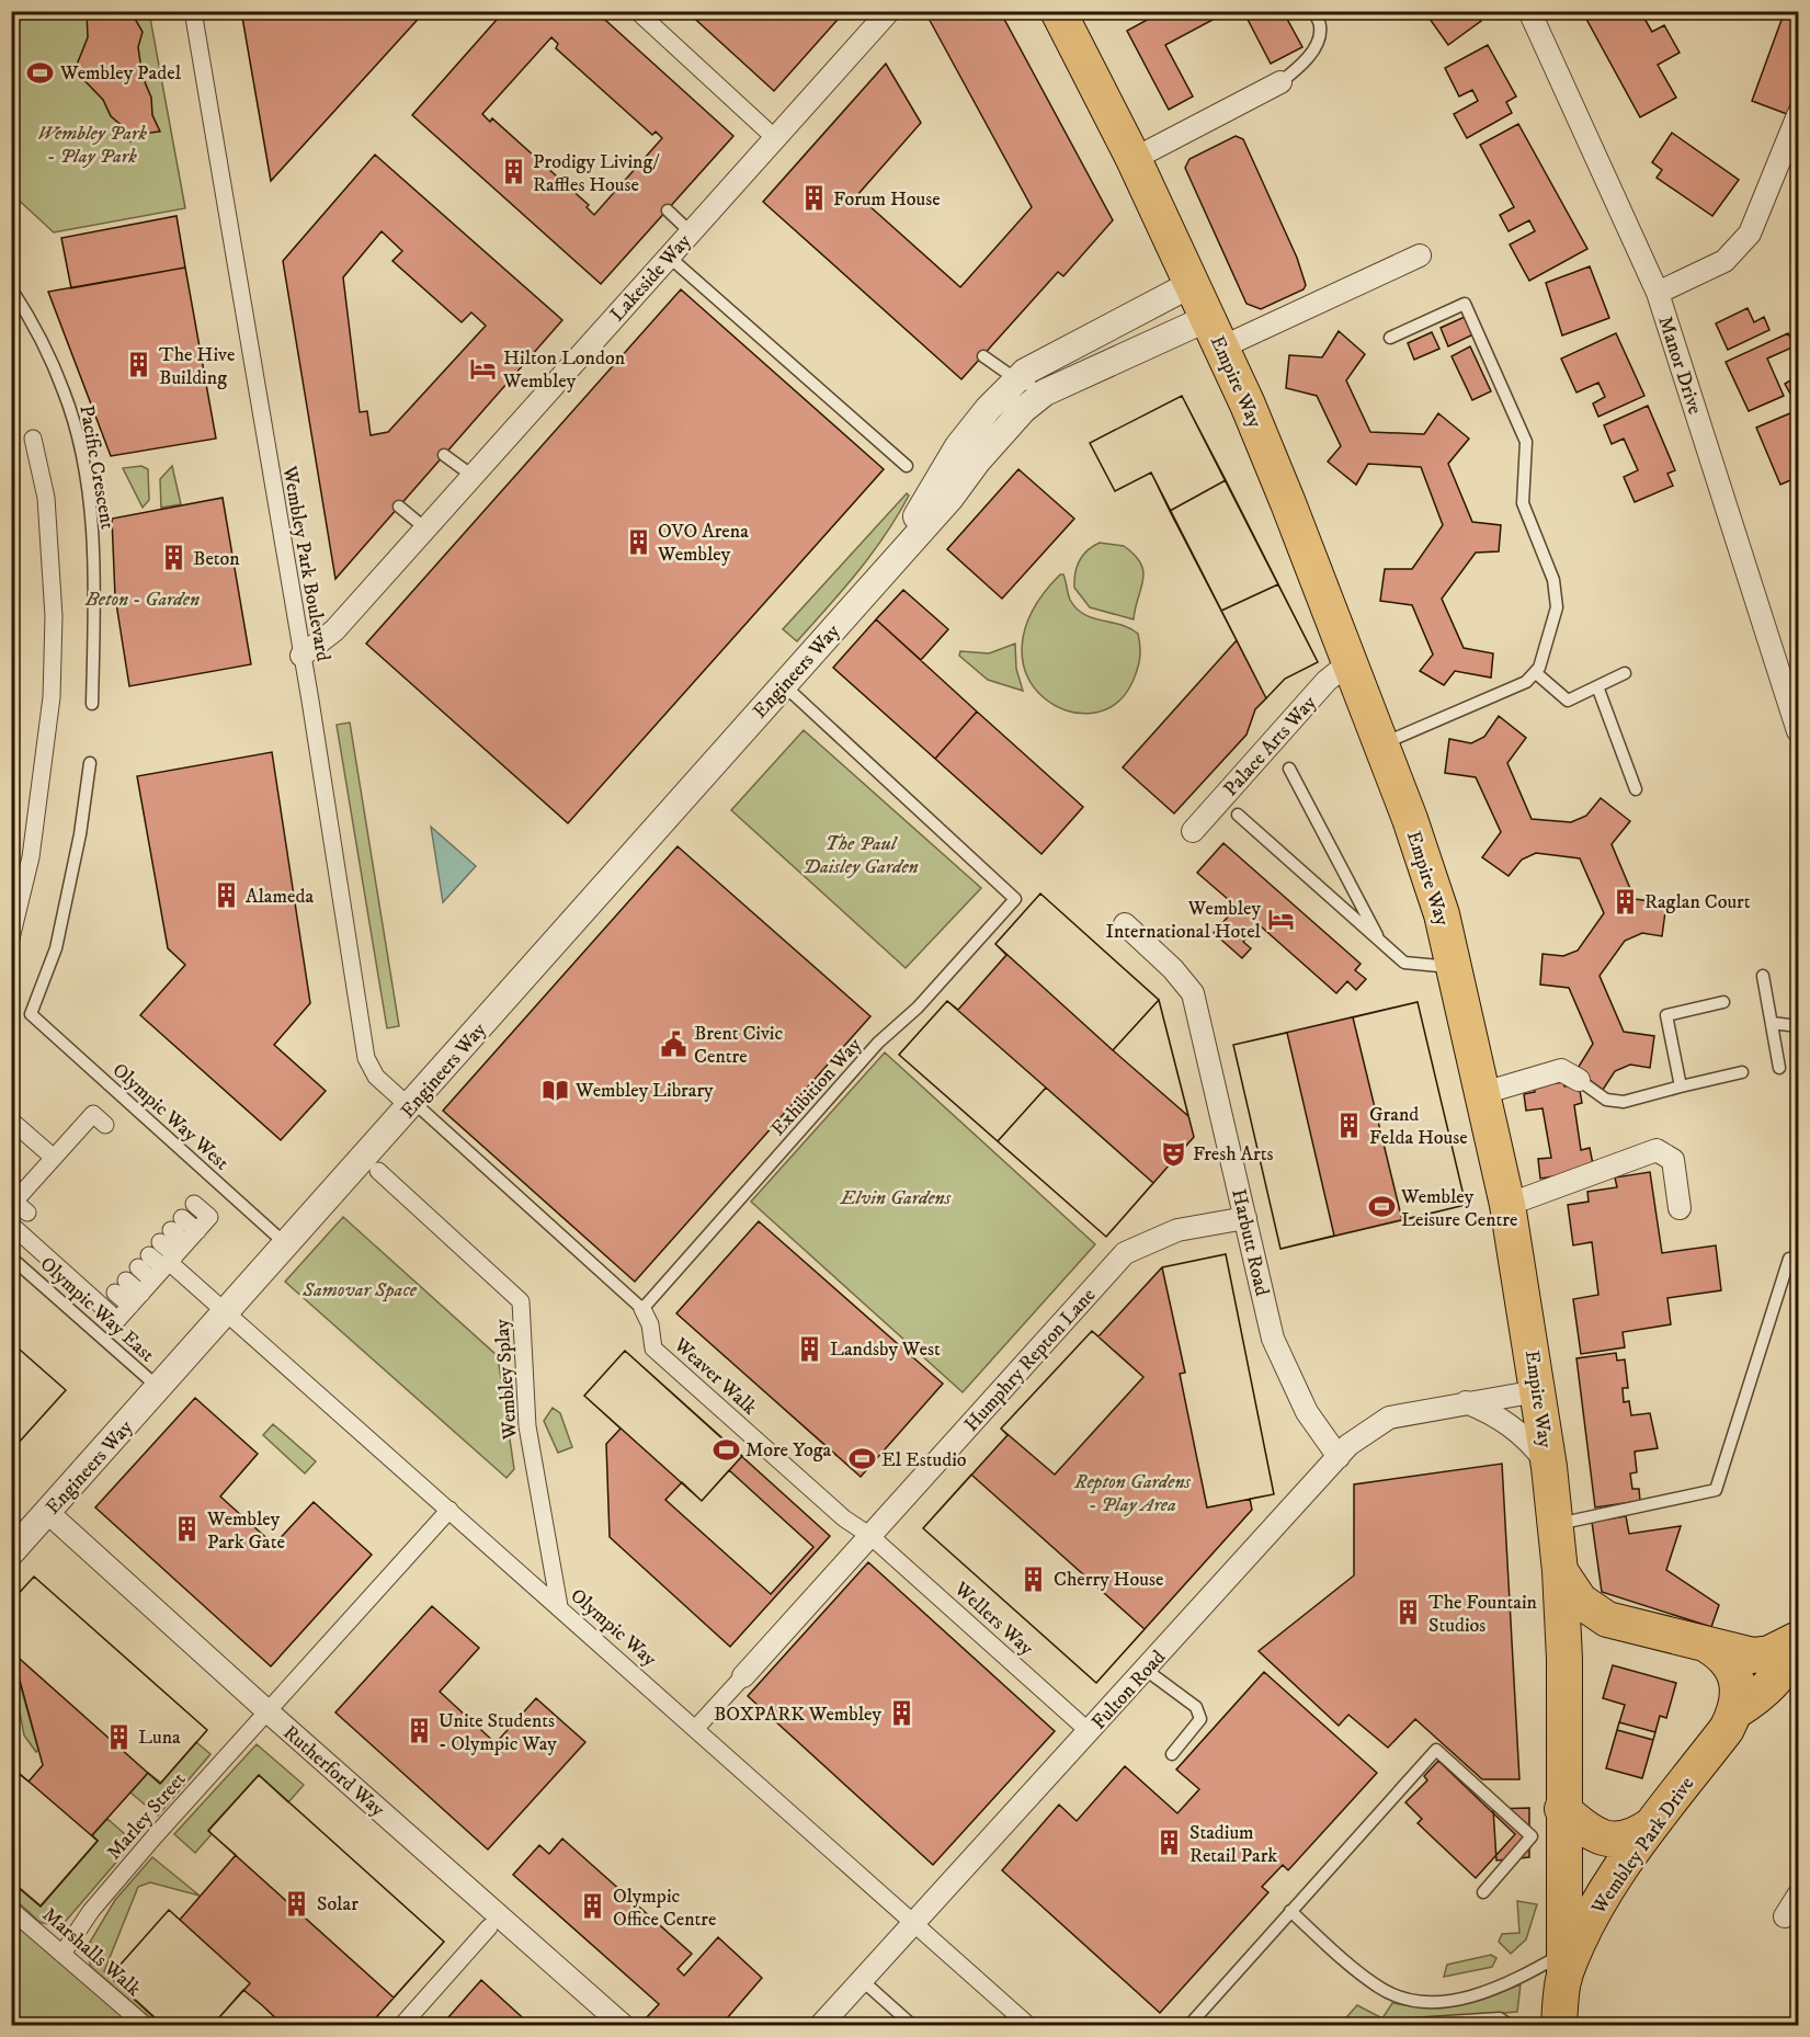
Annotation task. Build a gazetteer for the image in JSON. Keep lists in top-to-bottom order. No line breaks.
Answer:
{"streets":{"main road":["Empire Way","Wembley Park Drive"],"street":["Lakeside Way","Manor Drive","Wembley Park Boulevard","Engineers Way","Palace Arts Way","Harbutt Road","Humphry Repton Lane","Weaver Walk","Wembley Splay","Wellers Way","Olympic Way","Fulton Road","Rutherford Way","Marley Street","Marshalls Walk"],"lane":["Pacific Crescent","Exhibition Way","Olympic Way West","Olympic Way East"]},"crossings":[["Lakeside Way","Wembley Park Boulevard"],["Empire Way","Engineers Way"],["Empire Way","Palace Arts Way"],["Empire Way","Fulton Road"],["Empire Way","Wembley Park Drive"],["Wembley Park Boulevard","Engineers Way"],["Engineers Way","Exhibition Way"],["Engineers Way","Olympic Way West"],["Engineers Way","Olympic Way East"],["Engineers Way","Olympic Way"],["Engineers Way","Rutherford Way"],["Exhibition Way","Weaver Walk"],["Harbutt Road","Humphry Repton Lane"],["Harbutt Road","Fulton Road"],["Humphry Repton Lane","Weaver Walk"],["Humphry Repton Lane","Wellers Way"],["Weaver Walk","Wellers Way"],["Wembley Splay","Olympic Way"],["Wellers Way","Fulton Road"],["Olympic Way","Fulton Road"],["Olympic Way","Marley Street"],["Rutherford Way","Marley Street"],["Marley Street","Marshalls Walk"]],"parks":["Wembley Park - Play Park","Beton - Garden","The Paul Daisley Garden","Elvin Gardens","Samovar Space","Repton Gardens - Play Area"],"places":{"sports":["Wembley Padel","Wembley Leisure Centre","More Yoga","El Estudio"],"building":["Prodigy Living/ Raffles House","Forum House","The Hive Building","OVO Arena Wembley","Beton","Alameda","Raglan Court","Grand Felda House","Landsby West","Wembley Park Gate","Cherry House","The Fountain Studios","BOXPARK Wembley","Unite Students - Olympic Way","Luna","Stadium Retail Park","Solar","Olympic Office Centre"],"hotel":["Hilton London Wembley","Wembley International Hotel"],"public building":["Brent Civic Centre"],"library":["Wembley Library"],"theatre":["Fresh Arts"]}}
